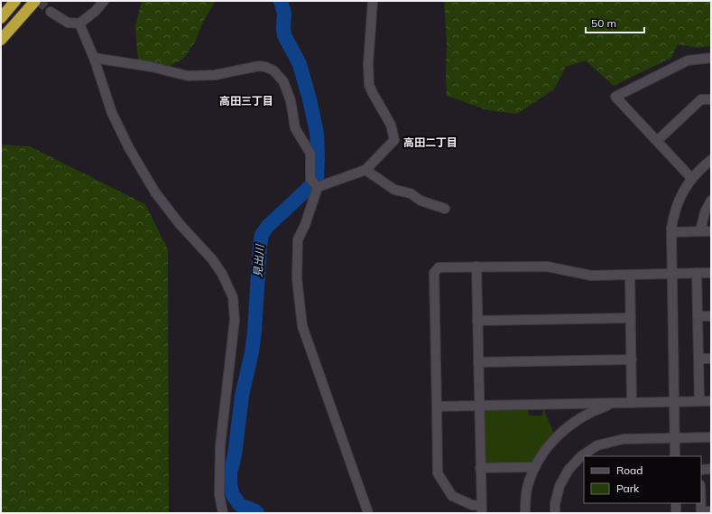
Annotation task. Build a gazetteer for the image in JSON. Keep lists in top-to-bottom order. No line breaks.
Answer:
{"districts":["高田三丁目","高田二丁目"],"water":["見出川"],"legend":["Road","Park"],"scale_bar":"50 m"}
